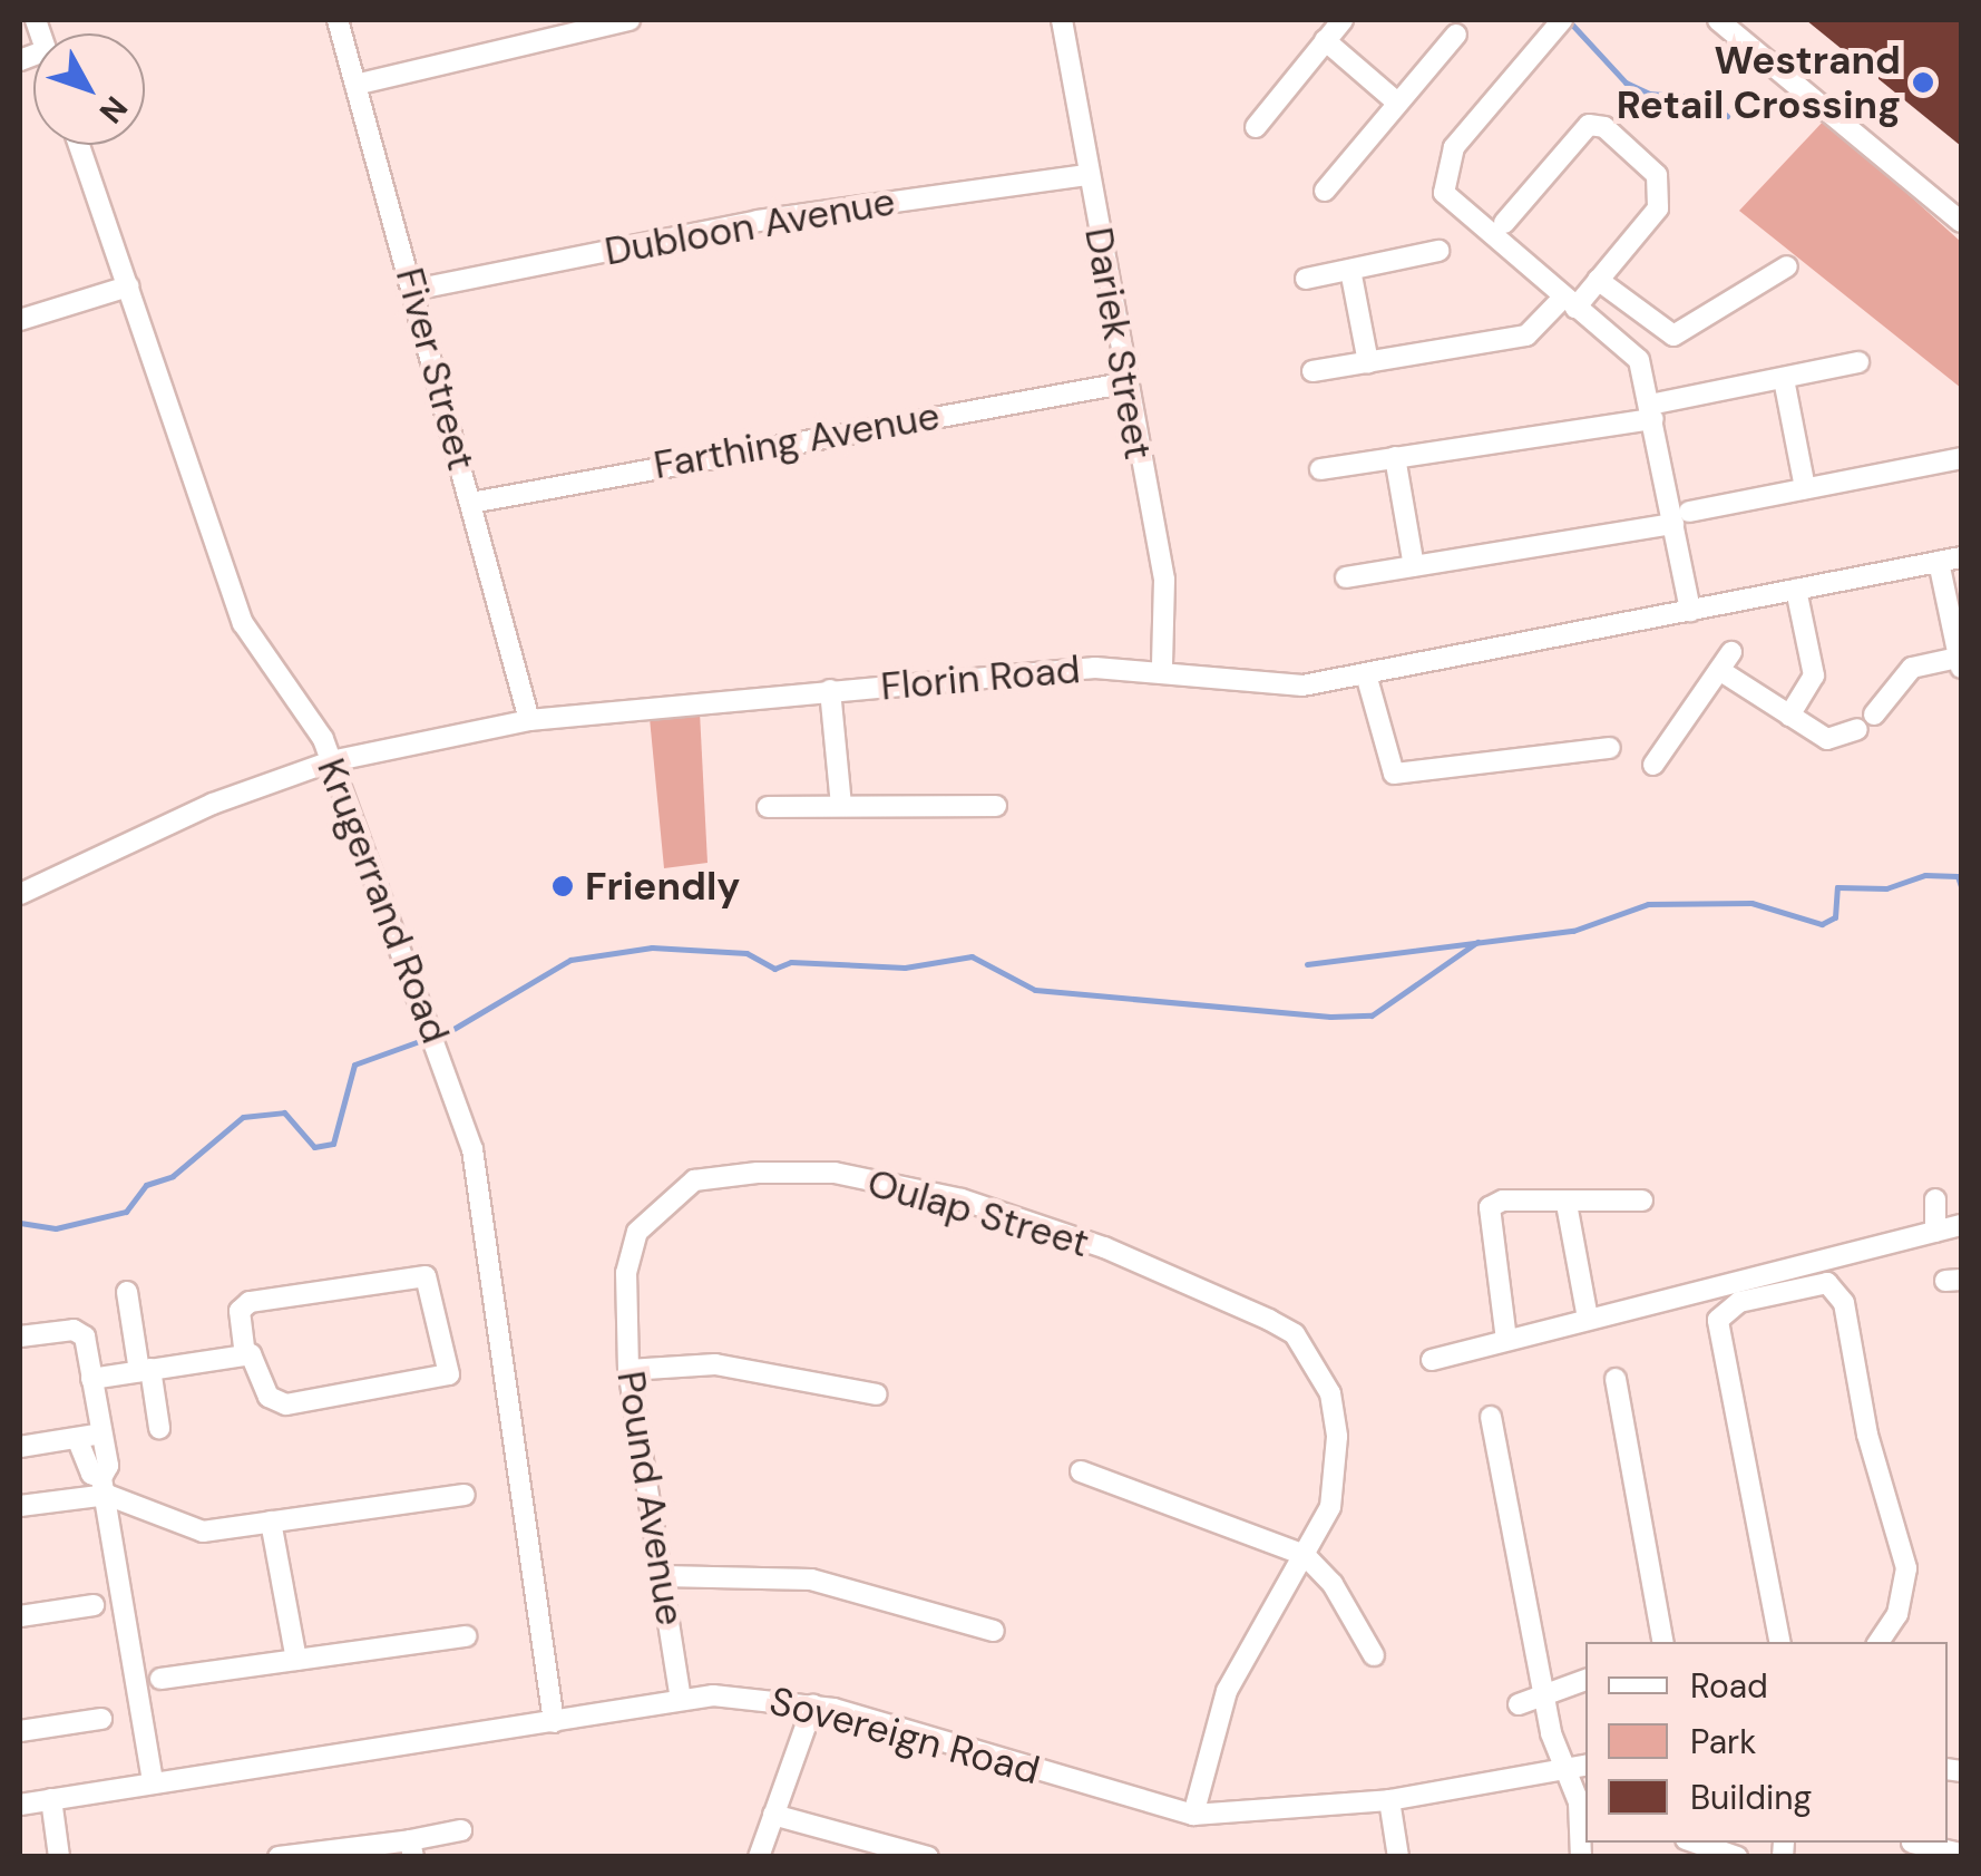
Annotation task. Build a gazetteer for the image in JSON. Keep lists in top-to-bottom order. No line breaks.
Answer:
{"streets":{"street":["Dubloon Avenue","Dariek Street","Fiver Street","Farthing Avenue","Florin Road","Krugerrand Road","Oulap Street","Pound Avenue","Sovereign Road"]},"crossings":[["Dubloon Avenue","Dariek Street"],["Dubloon Avenue","Fiver Street"],["Dariek Street","Farthing Avenue"],["Dariek Street","Florin Road"],["Fiver Street","Farthing Avenue"],["Fiver Street","Florin Road"],["Florin Road","Krugerrand Road"],["Krugerrand Road","Sovereign Road"],["Oulap Street","Pound Avenue"],["Pound Avenue","Sovereign Road"]],"places":["Westrand Retail Crossing","Friendly"],"legend":["Road","Park","Building"],"north":"bottom right"}
